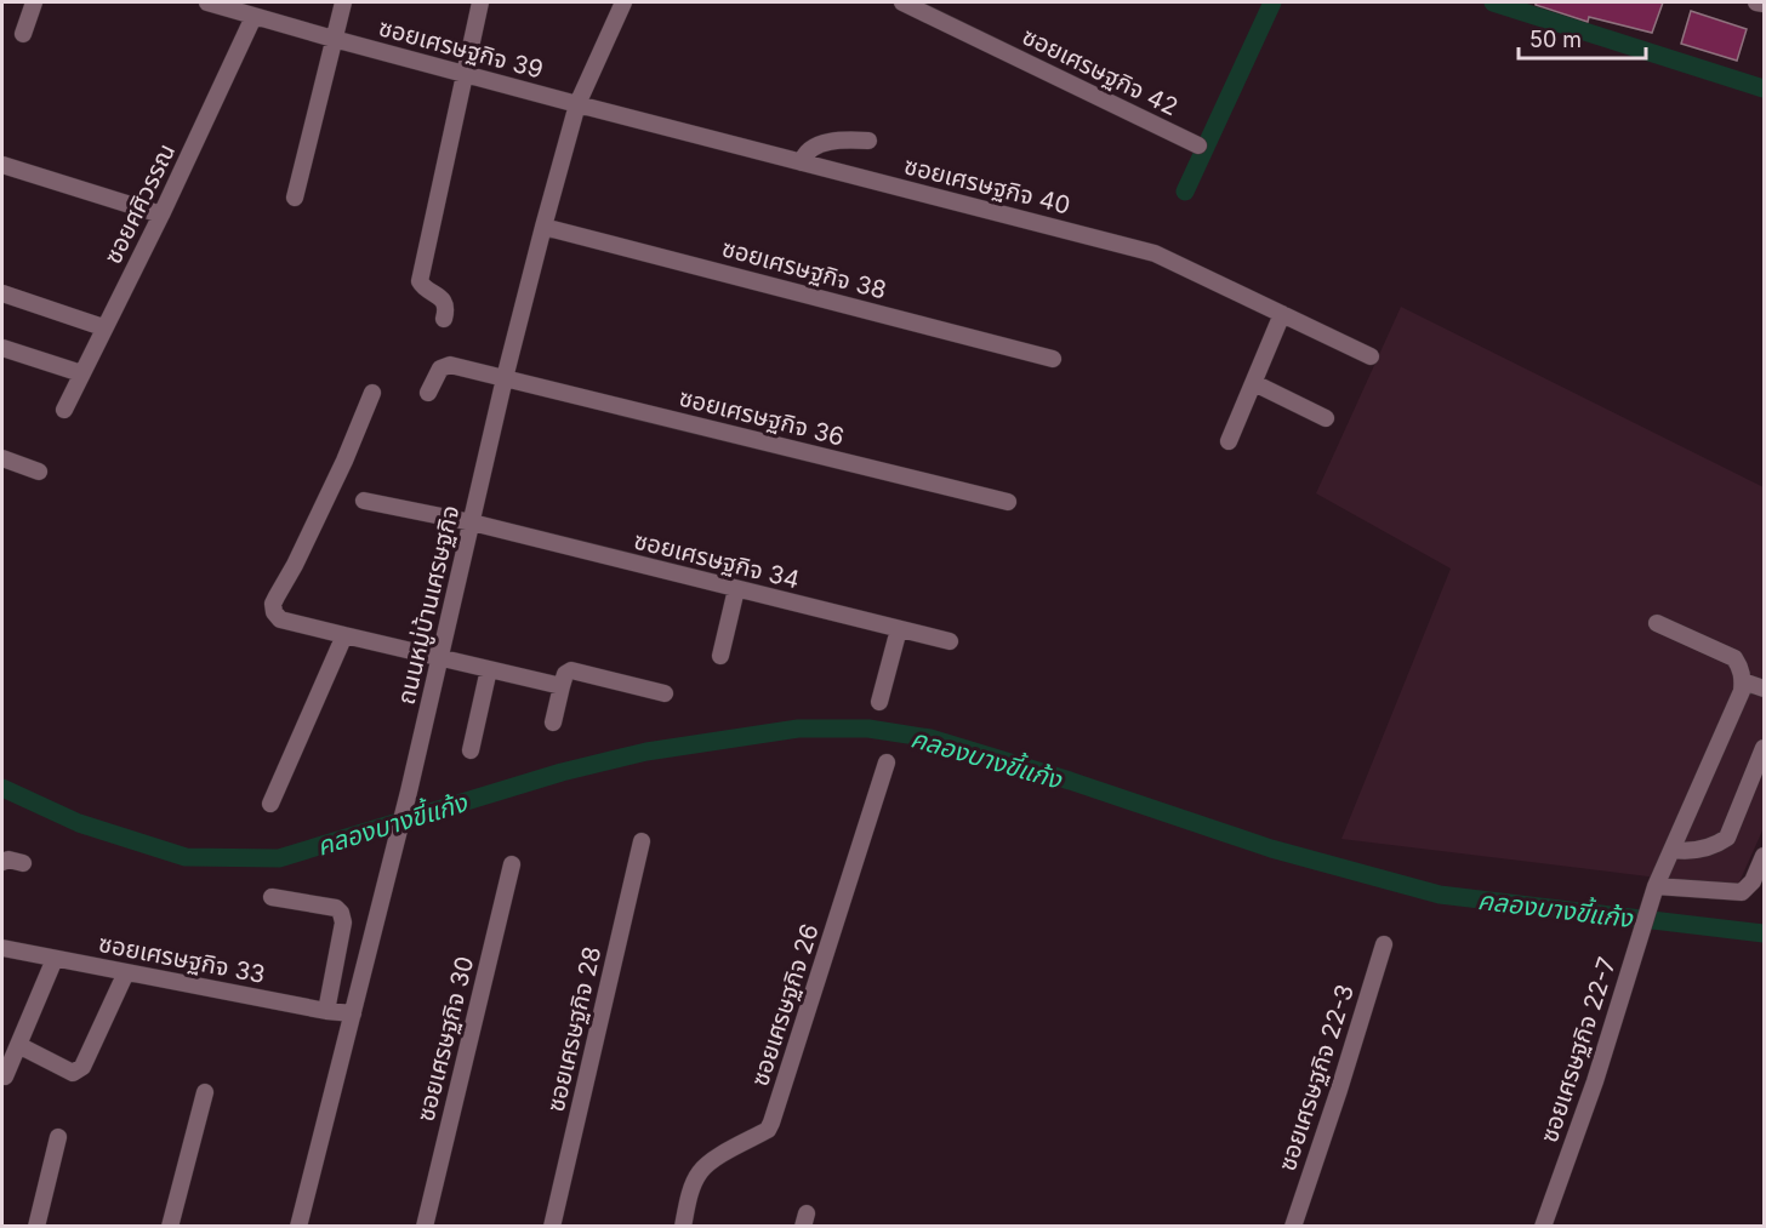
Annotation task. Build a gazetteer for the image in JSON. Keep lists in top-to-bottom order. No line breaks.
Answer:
{"streets":{"street":["ซอยเศรษฐกิจ 39","ซอยเศรษฐกิจ 42","ซอยเศรษฐกิจ 40","ซอยศศิวรรณ","ซอยเศรษฐกิจ 38","ซอยเศรษฐกิจ 36","ซอยเศรษฐกิจ 34","ถนนหมู่บ้านเศรษฐกิจ","ซอยเศรษฐกิจ 33","ซอยเศรษฐกิจ 26","ซอยเศรษฐกิจ 28","ซอยเศรษฐกิจ 30","ซอยเศรษฐกิจ 22-7","ซอยเศรษฐกิจ 22-3"]},"crossings":[["ซอยเศรษฐกิจ 39","ซอยเศรษฐกิจ 40"],["ซอยเศรษฐกิจ 39","ซอยศศิวรรณ"],["ซอยเศรษฐกิจ 39","ถนนหมู่บ้านเศรษฐกิจ"],["ซอยเศรษฐกิจ 40","ถนนหมู่บ้านเศรษฐกิจ"],["ซอยเศรษฐกิจ 38","ถนนหมู่บ้านเศรษฐกิจ"],["ซอยเศรษฐกิจ 36","ถนนหมู่บ้านเศรษฐกิจ"],["ซอยเศรษฐกิจ 34","ถนนหมู่บ้านเศรษฐกิจ"],["ถนนหมู่บ้านเศรษฐกิจ","ซอยเศรษฐกิจ 33"]],"water":["คลองบางขี้แก้ง"],"scale_bar":"50 m"}
